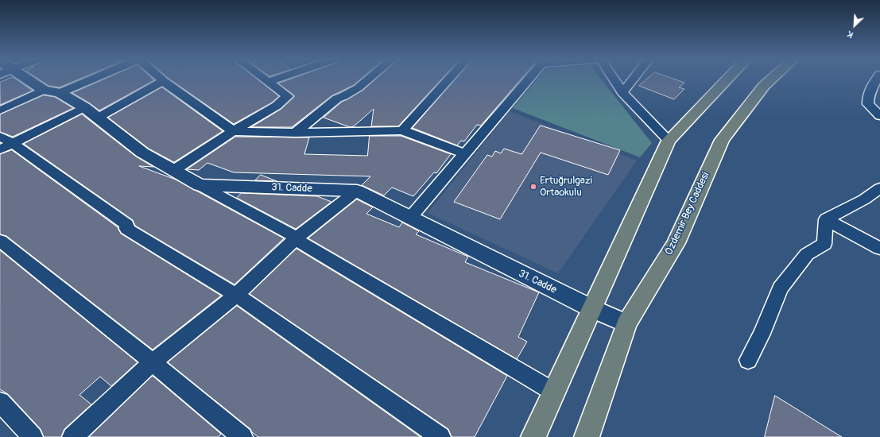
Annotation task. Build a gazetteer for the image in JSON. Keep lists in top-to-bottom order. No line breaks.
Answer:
{"streets":{"main road":["Özdemir Bey Caddesi"],"street":["31. Cadde"]},"crossings":[["31. Cadde","Özdemir Bey Caddesi"]],"places":["Ertuğrulgazi Ortaokulu"],"north":"bottom left"}
